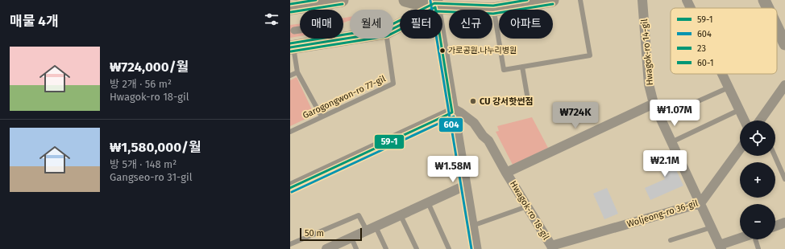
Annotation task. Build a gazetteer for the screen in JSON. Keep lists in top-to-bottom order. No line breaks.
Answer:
{"streets":{"street":["Hwagok-ro 14-gil","Hwagok-ro 18-gil","Woljeong-ro 36-gil"],"lane":["Garogongwon-ro 77-gil"]},"crossings":[["Hwagok-ro 14-gil","Hwagok-ro 18-gil"],["Hwagok-ro 14-gil","Woljeong-ro 36-gil"],["Hwagok-ro 18-gil","Woljeong-ro 36-gil"]],"places":["가로공원.나누리병원","CU 강서핫썬점"],"lines":["transit line 60-1","transit line 604","transit line 23","transit line 59-1"],"legend":["59-1","604","23","60-1"],"scale_bar":"50 m","page":{"heading":"매물 4개","chip":["매매","월세","필터","신규","아파트"],"list":[{"name":"₩724,000/월","note":"방 2개 · 56 m² · Hwagok-ro 18-gil"},{"name":"₩1,580,000/월","note":"방 5개 · 148 m² · Gangseo-ro 31-gil"}],"price":["₩1.07M","₩724K","₩2.1M","₩1.58M"],"map_buttons":["+","−"],"scale":"50 m"}}
